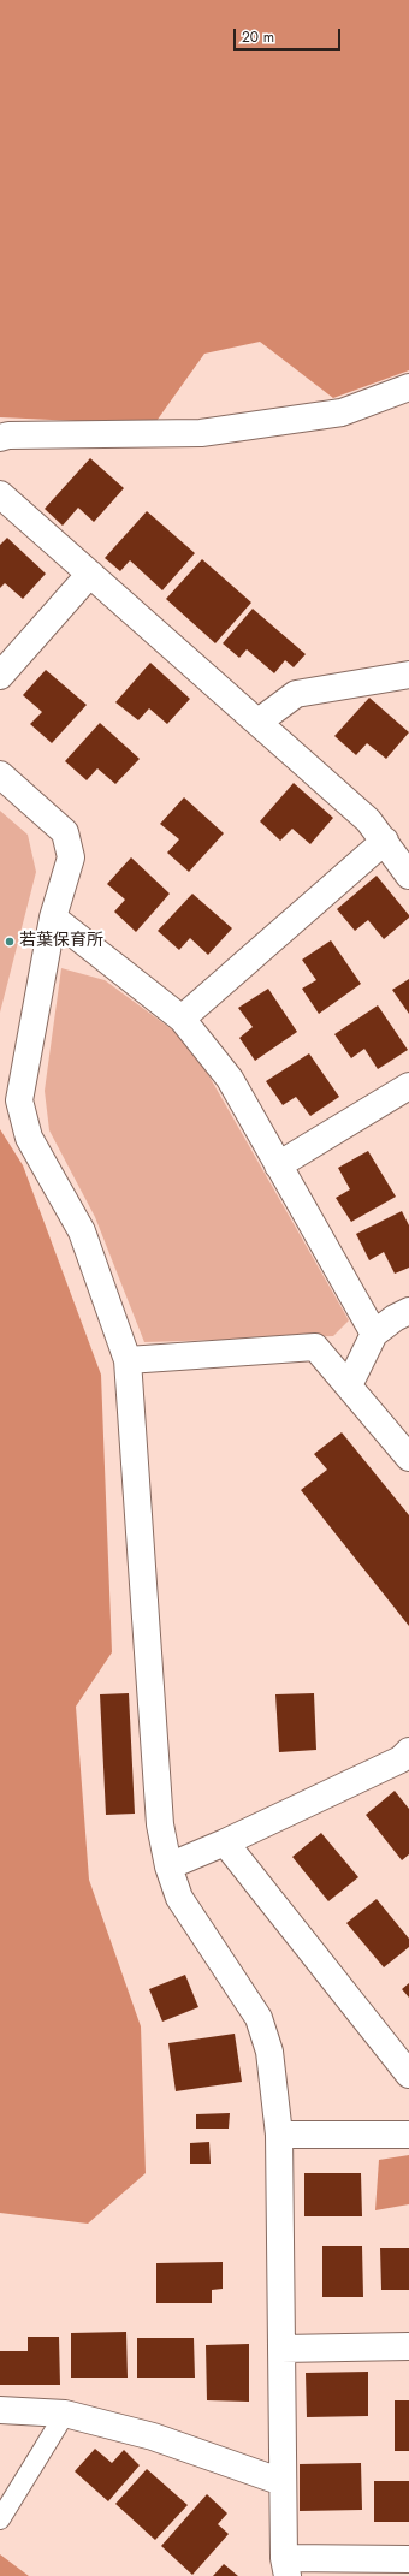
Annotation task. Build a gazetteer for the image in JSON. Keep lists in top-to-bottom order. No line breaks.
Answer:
{"places":["若葉保育所"],"scale_bar":"20 m"}
